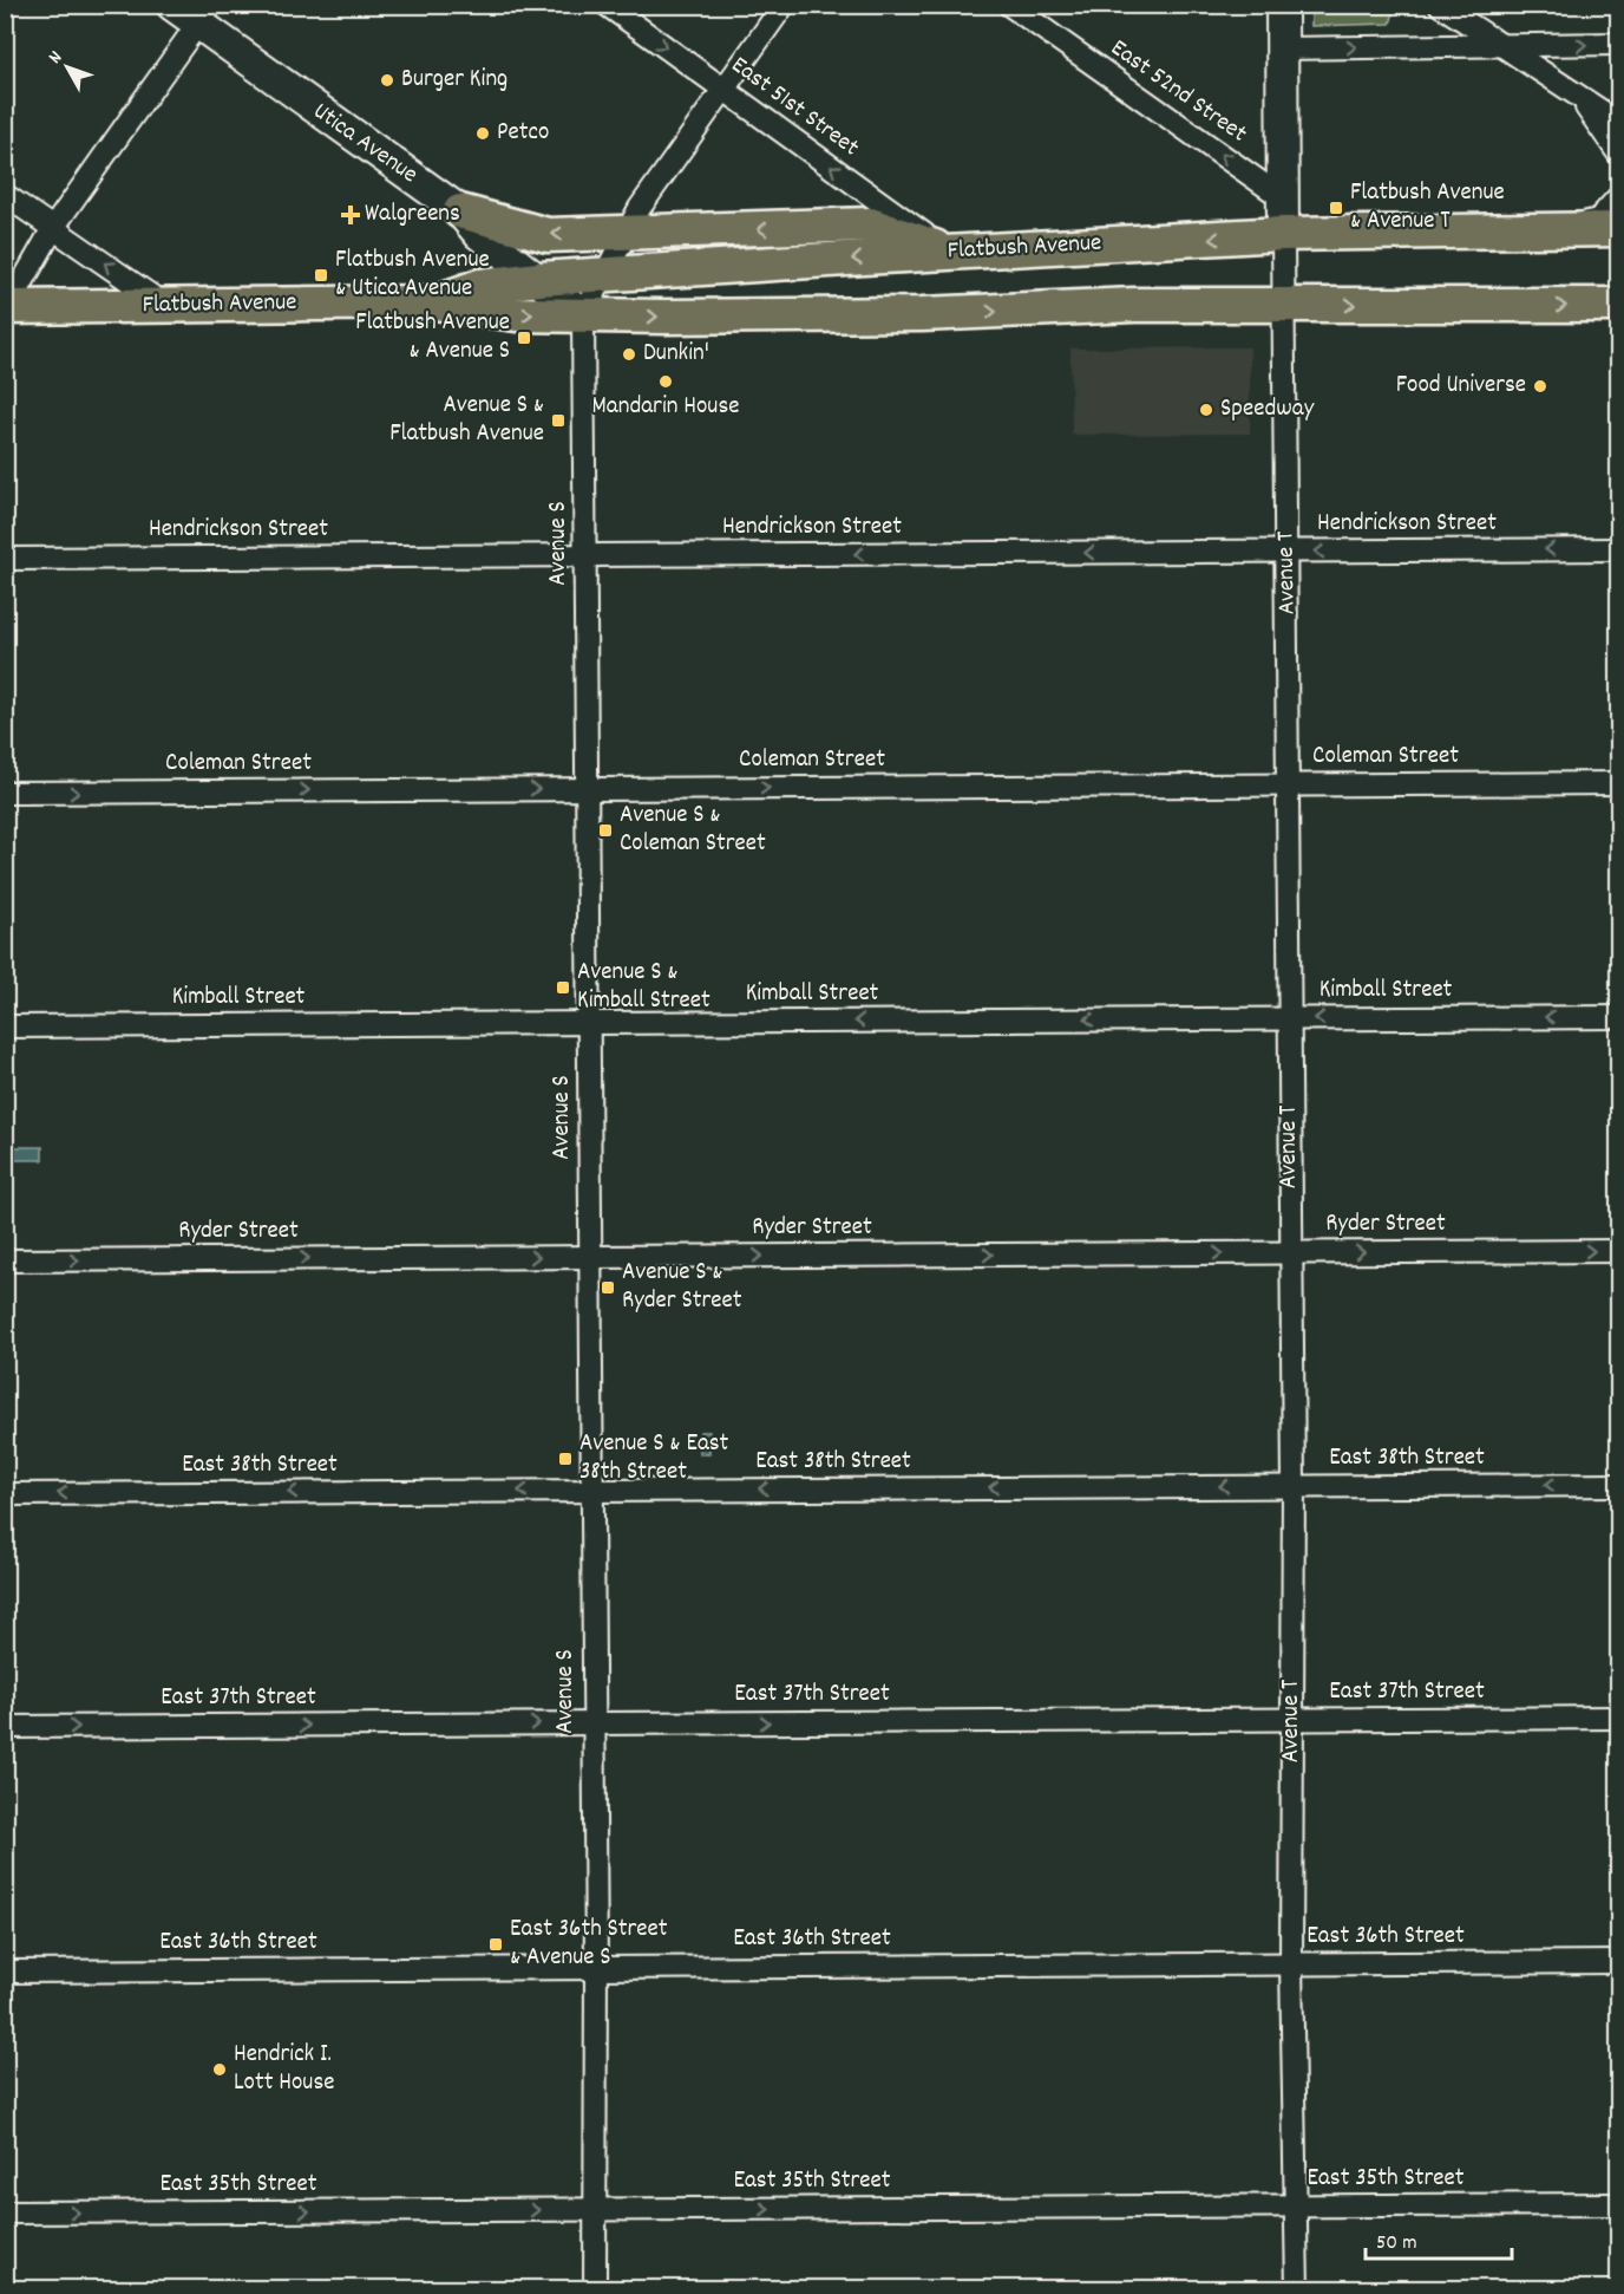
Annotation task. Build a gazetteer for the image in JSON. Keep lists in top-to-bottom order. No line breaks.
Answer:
{"streets":{"main road":["Utica Avenue","Flatbush Avenue","Avenue T"],"street":["East 52nd Street","East 51st Street","Hendrickson Street","Avenue S","Coleman Street","Kimball Street","Ryder Street","East 38th Street","East 37th Street","East 36th Street","East 35th Street"]},"crossings":[["East 52nd Street","Avenue T"],["East 51st Street","Flatbush Avenue"],["East 51st Street","Avenue S"],["Utica Avenue","Flatbush Avenue"],["Utica Avenue","Avenue S"],["Flatbush Avenue","Avenue S"],["Flatbush Avenue","Avenue T"],["Hendrickson Street","Avenue S"],["Hendrickson Street","Avenue T"],["Avenue S","Coleman Street"],["Avenue S","Kimball Street"],["Avenue S","Ryder Street"],["Avenue S","East 38th Street"],["Avenue S","East 37th Street"],["Avenue S","East 36th Street"],["Avenue S","East 35th Street"],["Avenue T","Coleman Street"],["Avenue T","Kimball Street"],["Avenue T","Ryder Street"],["Avenue T","East 38th Street"],["Avenue T","East 37th Street"],["Avenue T","East 36th Street"],["Avenue T","East 35th Street"]],"one_way":["East 52nd Street","Hendrickson Street","Coleman Street","Kimball Street","Ryder Street","East 38th Street","East 37th Street","East 35th Street"],"places":{"other":["Burger King","Petco","Dunkin'","Mandarin House","Food Universe","Speedway","Hendrick I. Lott House"],"transit":["Flatbush Avenue & Avenue T","Flatbush Avenue & Utica Avenue","Flatbush Avenue & Avenue S","Avenue S & Flatbush Avenue","Avenue S & Coleman Street","Avenue S & Kimball Street","Avenue S & Ryder Street","Avenue S & East 38th Street","East 36th Street & Avenue S"],"health":["Walgreens"]},"scale_bar":"50 m","north":"top left"}
